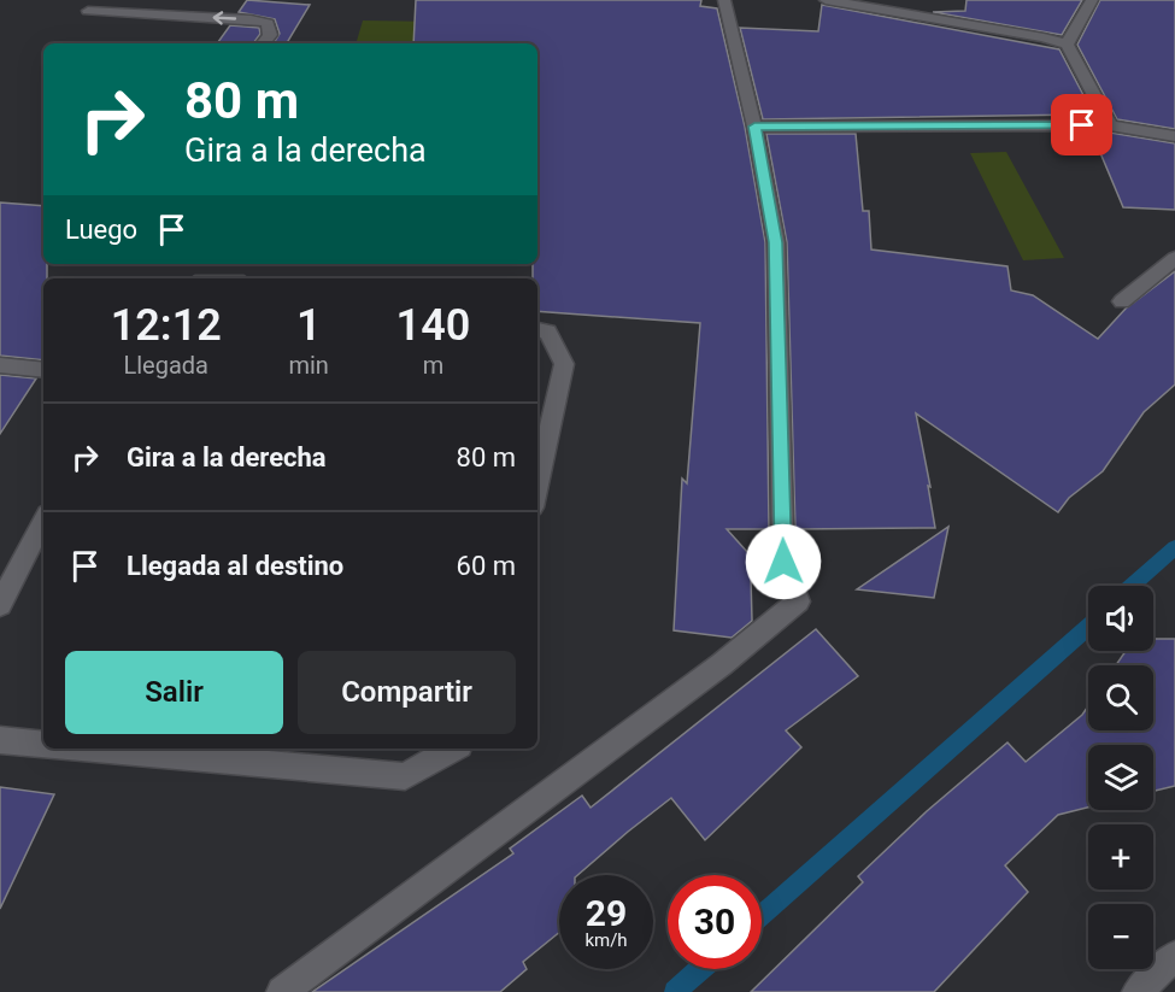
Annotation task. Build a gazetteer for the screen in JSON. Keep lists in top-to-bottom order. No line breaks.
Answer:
{"page":{"turn":["80 m","Gira a la derecha"],"then":"Luego","eta":["12:12","Llegada","1","min","140","m"],"list":[{"name":"Gira a la derecha","value":"80 m"},{"name":"Llegada al destino","value":"60 m"}],"map_buttons":["+","−"],"buttons":["Salir","Compartir"],"speed":"29 km/h","limit":"30"}}
